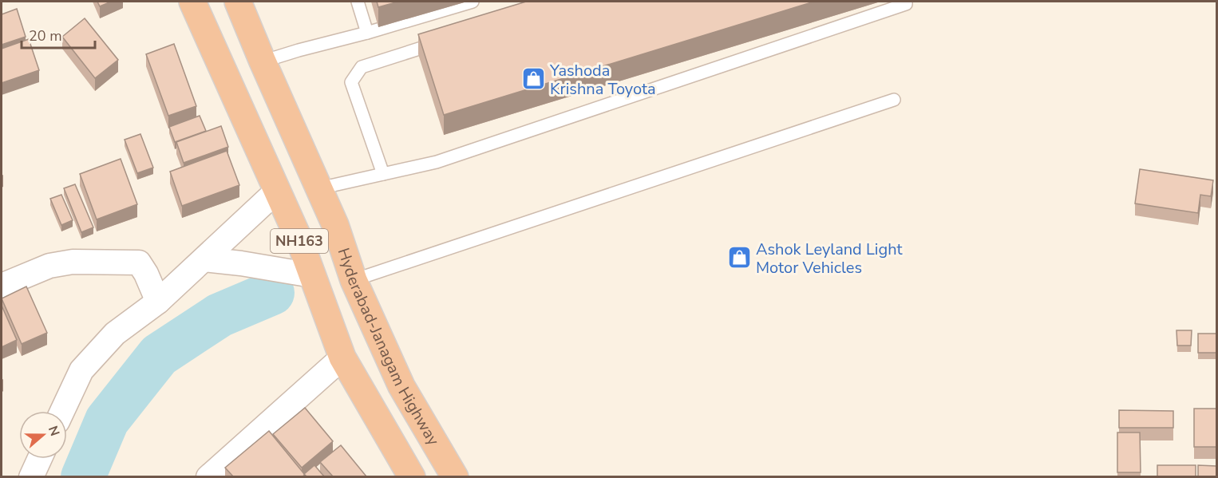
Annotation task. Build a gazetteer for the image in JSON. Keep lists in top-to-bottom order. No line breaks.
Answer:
{"streets":{"highway":["NH163","Hyderabad-Janagam Highway"]},"places":{"shop":["Yashoda Krishna Toyota","Ashok Leyland Light Motor Vehicles"]},"scale_bar":"20 m","north":"right"}
